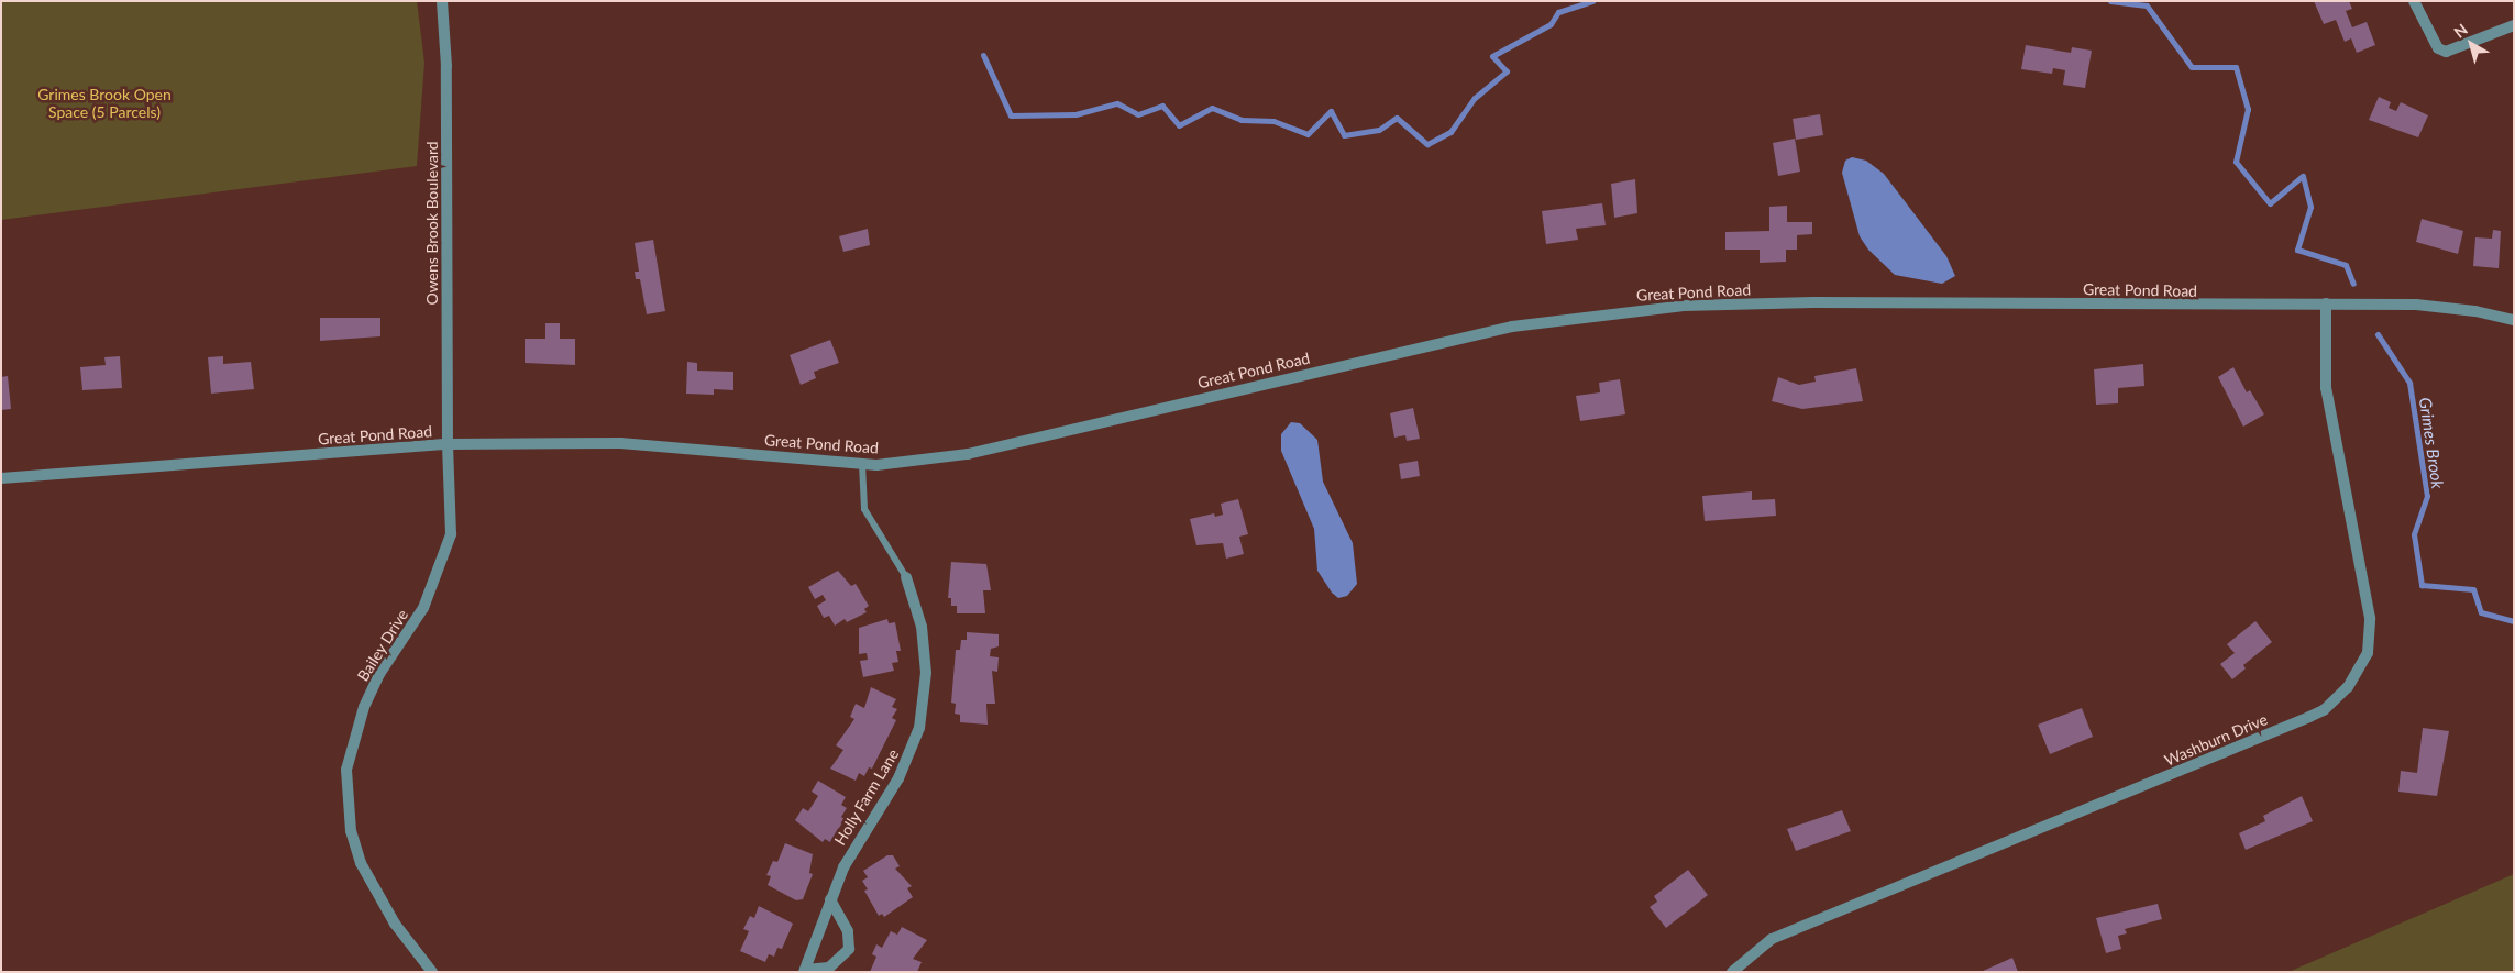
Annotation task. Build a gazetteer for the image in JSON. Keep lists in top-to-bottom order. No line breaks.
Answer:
{"streets":{"street":["Owens Brook Boulevard","Great Pond Road","Bailey Drive","Washburn Drive","Holly Farm Lane"]},"crossings":[["Owens Brook Boulevard","Great Pond Road"],["Owens Brook Boulevard","Bailey Drive"],["Great Pond Road","Bailey Drive"],["Great Pond Road","Washburn Drive"]],"water":["Grimes Brook"],"parks":["Grimes Brook Open Space (5 Parcels)"],"north":"top left"}
